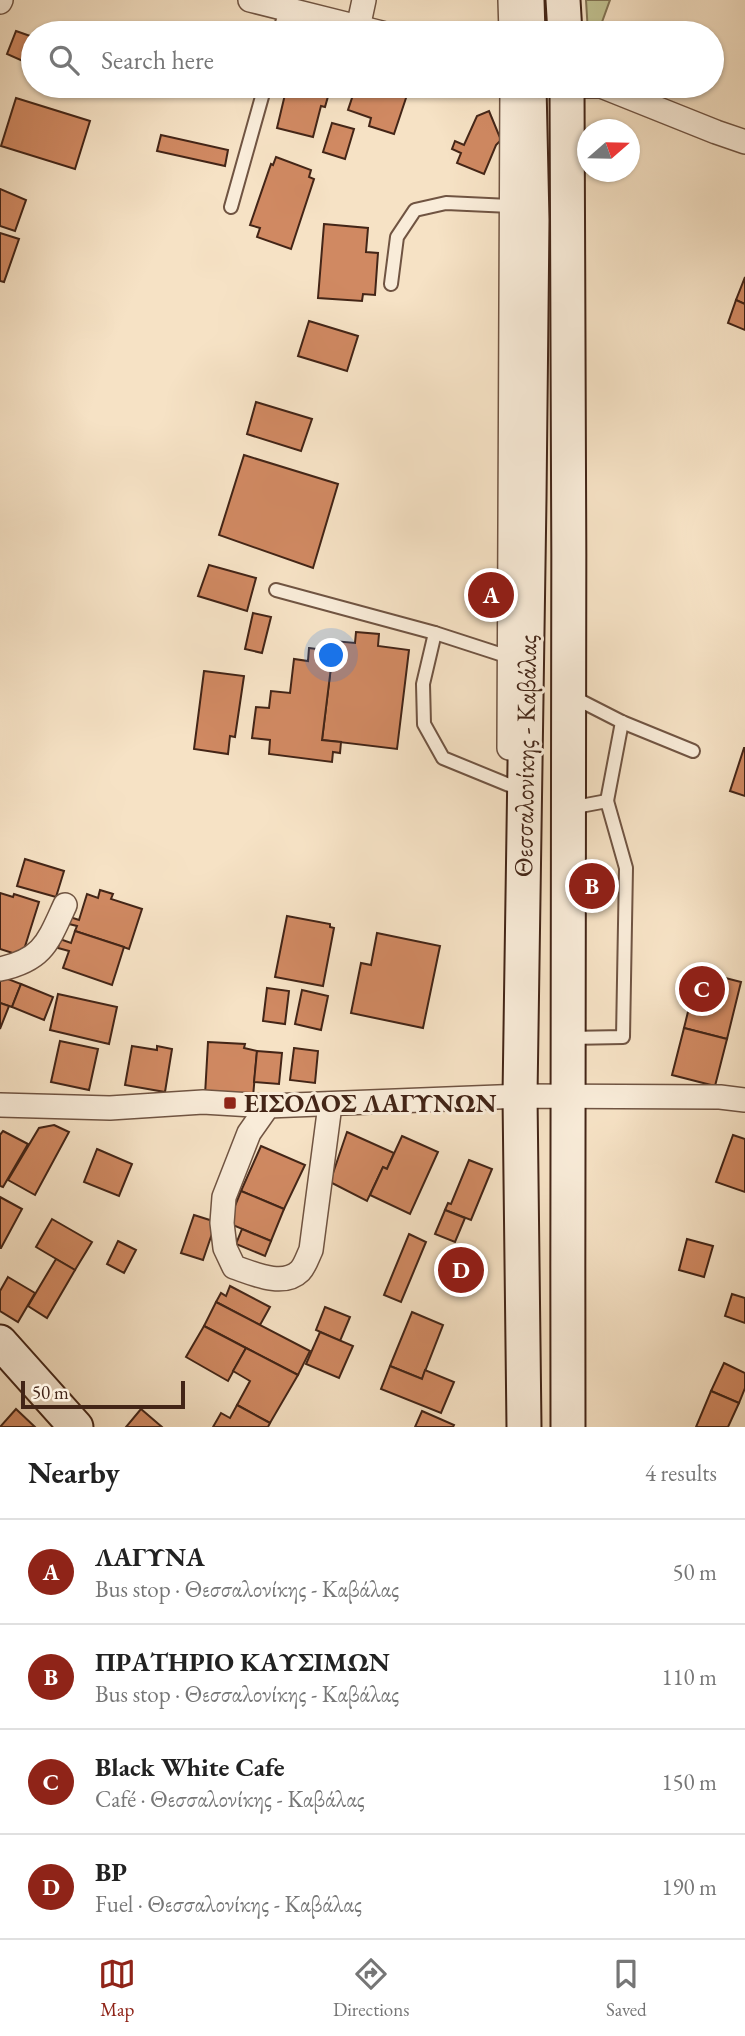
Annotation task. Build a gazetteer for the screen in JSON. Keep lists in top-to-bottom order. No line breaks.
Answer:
{"streets":{"main road":["Θεσσαλονίκης - Καβάλας"]},"places":{"transit":["ΕΙΣΟΔΟΣ ΛΑΓΥΝΩΝ"]},"scale_bar":"50 m","north":"right","page":{"search":"Search here","pins":["A","B","C","D"],"scale":"50 m","heading":["Nearby","4 results"],"list":[{"mark":"A","name":"ΛΑΓΥΝΑ","note":"Bus stop · Θεσσαλονίκης - Καβάλας","value":"50 m"},{"mark":"B","name":"ΠΡΑΤΗΡΙΟ ΚΑΥΣΙΜΩΝ","note":"Bus stop · Θεσσαλονίκης - Καβάλας","value":"110 m"},{"mark":"C","name":"Black White Cafe","note":"Café · Θεσσαλονίκης - Καβάλας","value":"150 m"},{"mark":"D","name":"BP","note":"Fuel · Θεσσαλονίκης - Καβάλας","value":"190 m"}],"nav":["Map","Directions","Saved"]}}
